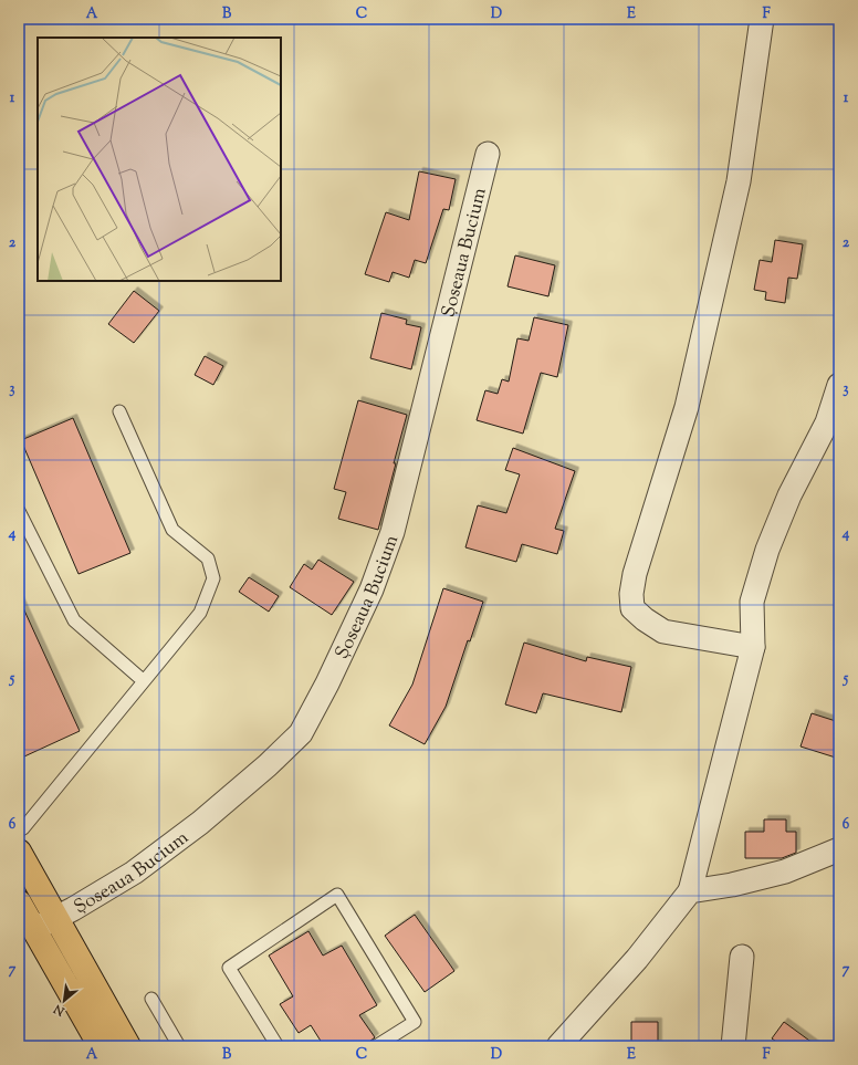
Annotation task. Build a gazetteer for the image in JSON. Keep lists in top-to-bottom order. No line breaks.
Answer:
{"streets":{"main road":["Șoseaua Bucium"]},"north":"bottom left","grid":{"columns":["A","B","C","D","E","F"],"rows":["1","2","3","4","5","6","7"]}}
